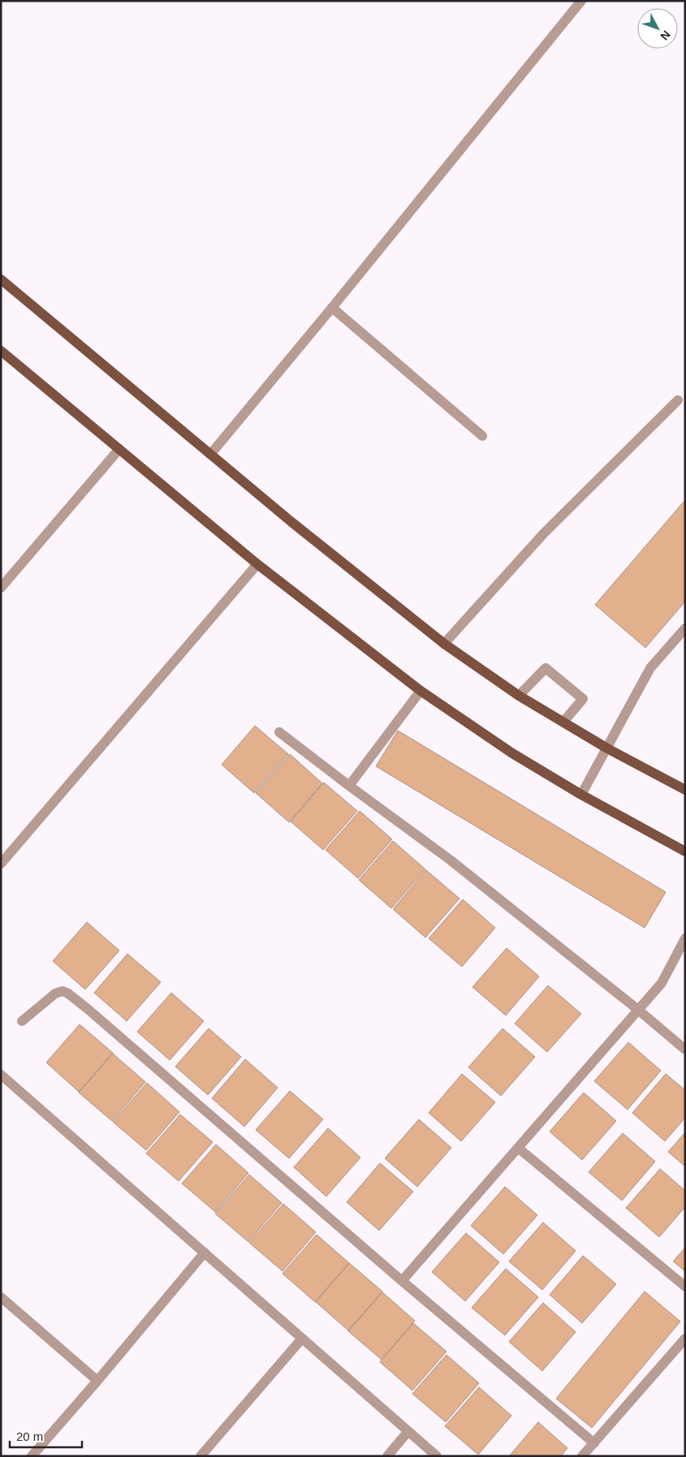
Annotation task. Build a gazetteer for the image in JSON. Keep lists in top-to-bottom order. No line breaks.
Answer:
{"scale_bar":"20 m","north":"bottom right"}
